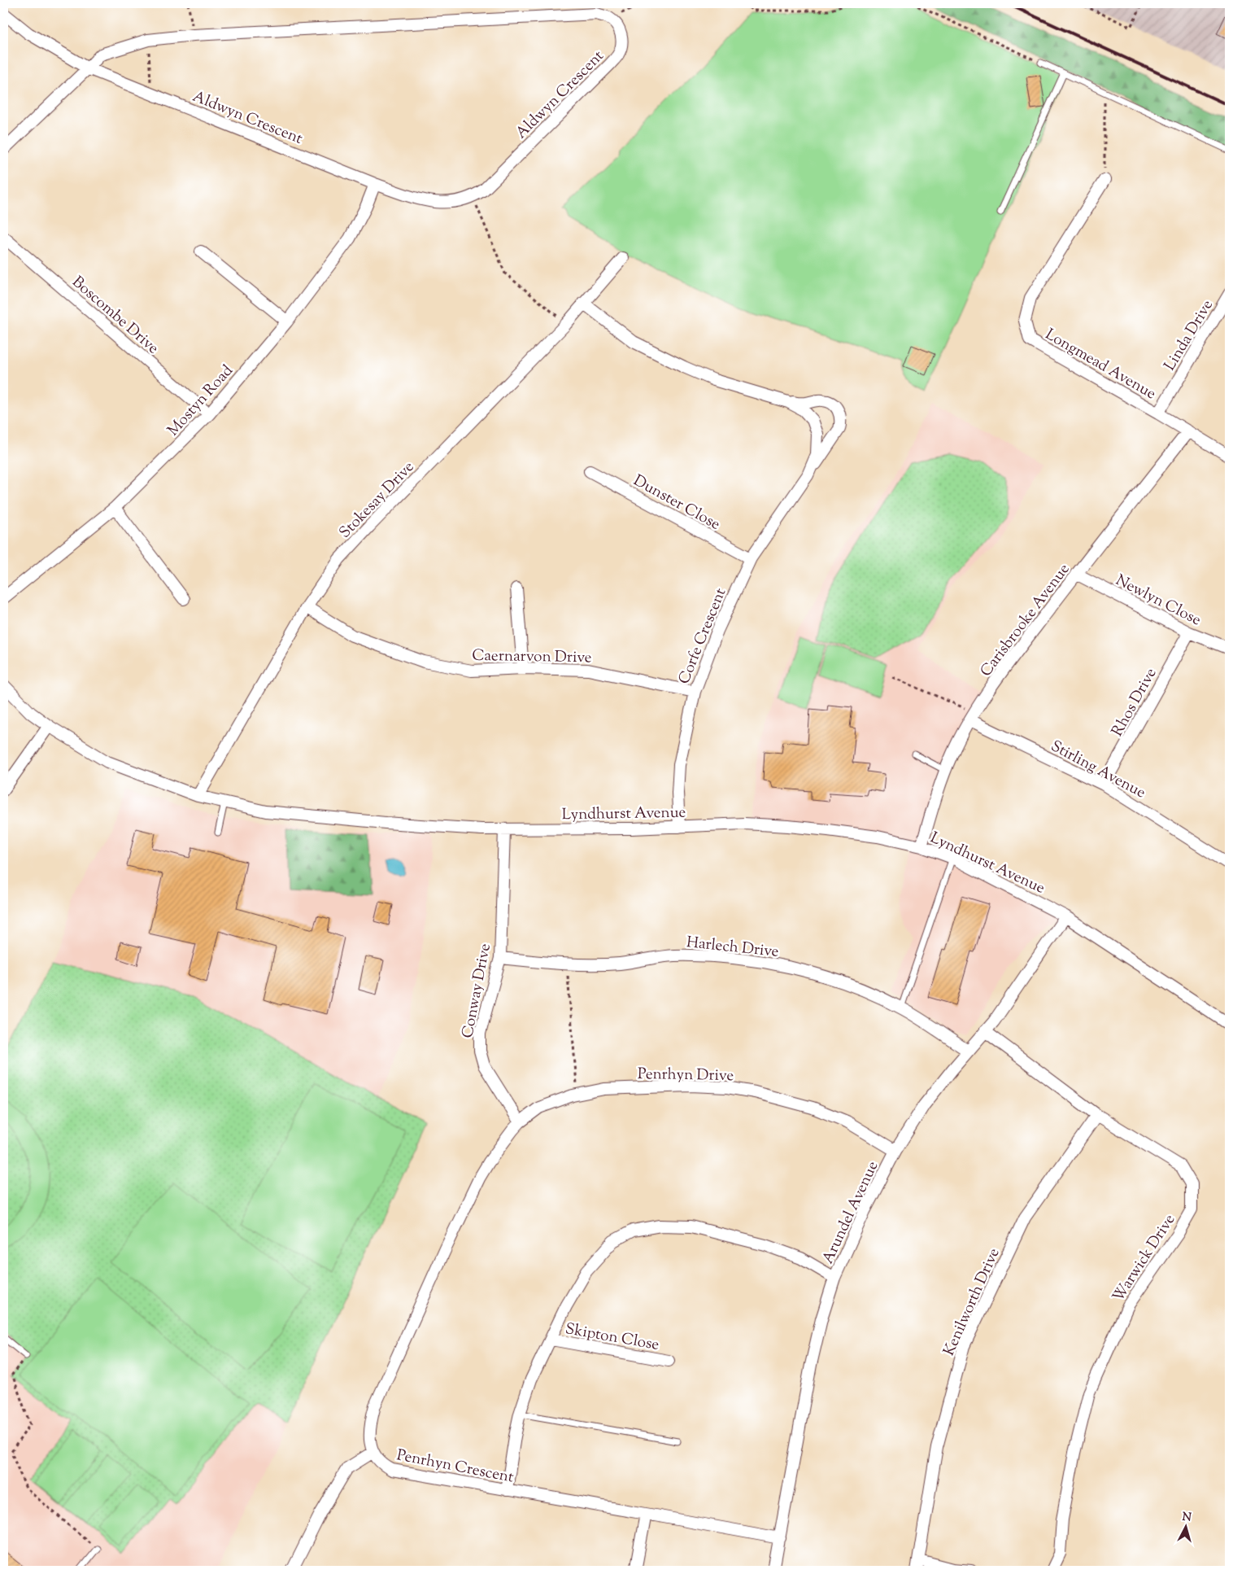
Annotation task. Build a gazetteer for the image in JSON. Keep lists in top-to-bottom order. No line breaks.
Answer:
{"streets":{"street":["Aldwyn Crescent","Boscombe Drive","Linda Drive","Longmead Avenue","Mostyn Road","Stokesay Drive","Dunster Close","Newlyn Close","Carisbrooke Avenue","Corfe Crescent","Caernarvon Drive","Rhos Drive","Stirling Avenue","Lyndhurst Avenue","Harlech Drive","Conway Drive","Penrhyn Drive","Arundel Avenue","Warwick Drive","Kenilworth Drive","Skipton Close","Penrhyn Crescent"]},"crossings":[["Aldwyn Crescent","Mostyn Road"],["Boscombe Drive","Mostyn Road"],["Linda Drive","Longmead Avenue"],["Longmead Avenue","Carisbrooke Avenue"],["Stokesay Drive","Corfe Crescent"],["Stokesay Drive","Caernarvon Drive"],["Stokesay Drive","Lyndhurst Avenue"],["Dunster Close","Corfe Crescent"],["Newlyn Close","Carisbrooke Avenue"],["Newlyn Close","Rhos Drive"],["Carisbrooke Avenue","Stirling Avenue"],["Carisbrooke Avenue","Lyndhurst Avenue"],["Corfe Crescent","Caernarvon Drive"],["Corfe Crescent","Lyndhurst Avenue"],["Rhos Drive","Stirling Avenue"],["Lyndhurst Avenue","Conway Drive"],["Lyndhurst Avenue","Arundel Avenue"],["Harlech Drive","Conway Drive"],["Harlech Drive","Arundel Avenue"],["Conway Drive","Penrhyn Drive"],["Conway Drive","Penrhyn Crescent"],["Penrhyn Drive","Arundel Avenue"],["Penrhyn Drive","Penrhyn Crescent"],["Arundel Avenue","Warwick Drive"],["Arundel Avenue","Penrhyn Crescent"],["Warwick Drive","Kenilworth Drive"]],"north":"top"}
